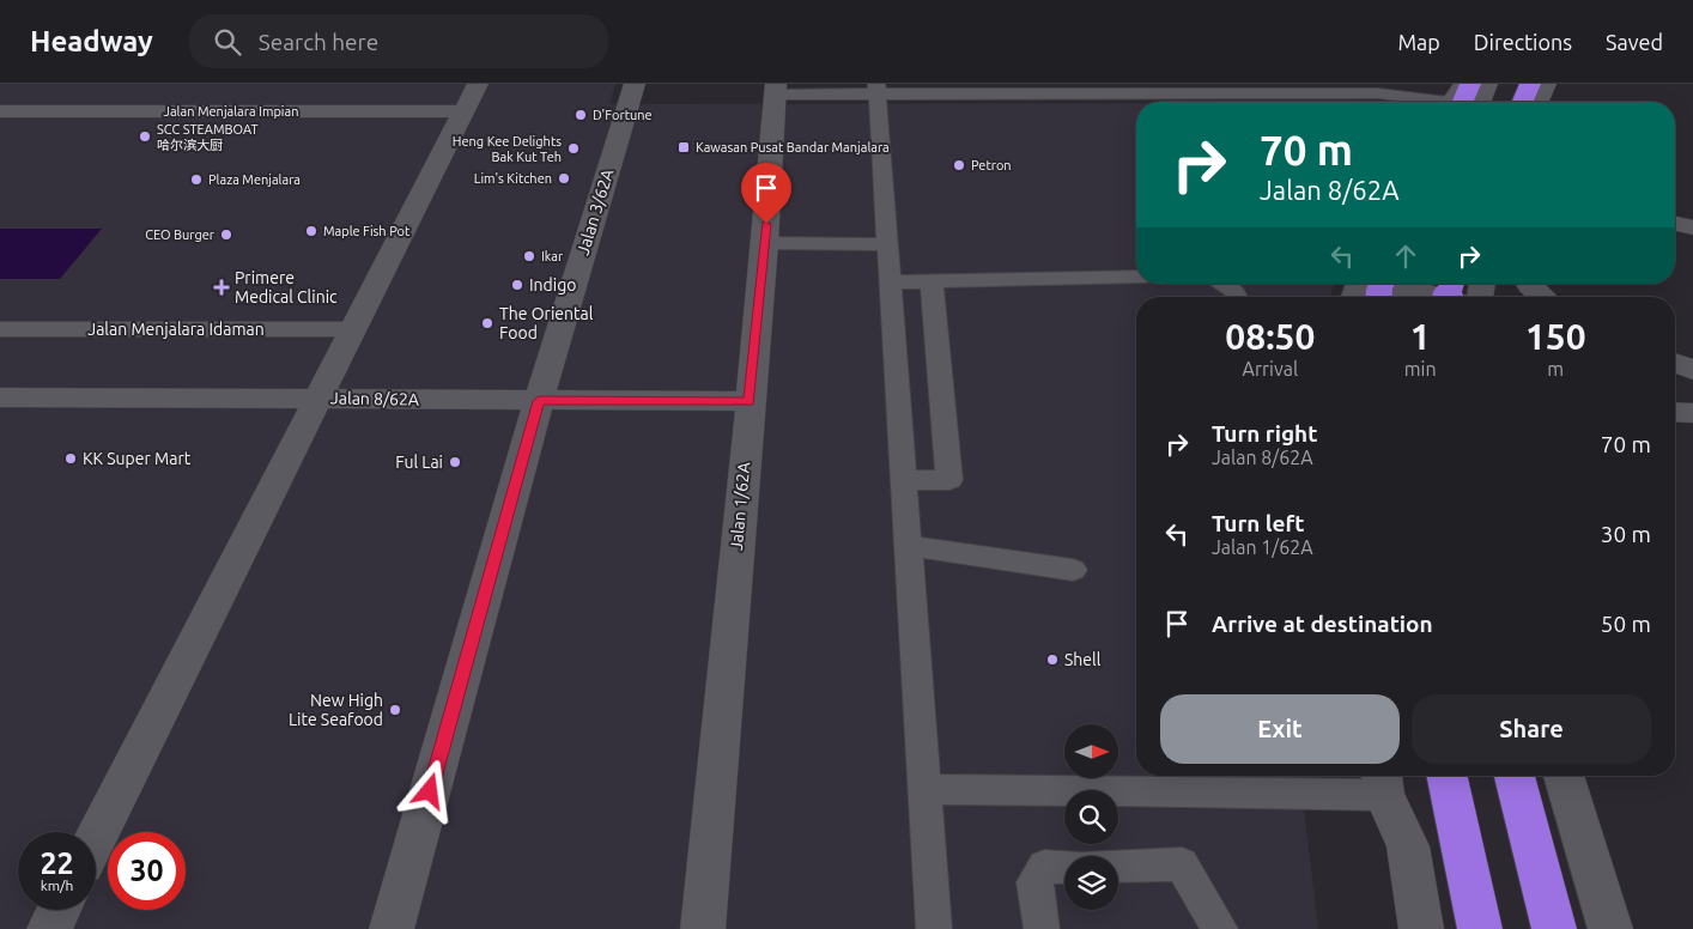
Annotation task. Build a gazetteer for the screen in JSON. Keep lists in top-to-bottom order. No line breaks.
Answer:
{"streets":{"street":["Jalan Menjalara Impian","Jalan 3/62A","Jalan 8/62A","Jalan 1/62A"],"lane":["Jalan Menjalara Idaman"]},"crossings":[["Jalan 3/62A","Jalan 8/62A"],["Jalan 8/62A","Jalan 1/62A"]],"places":{"other":["D'Fortune","SCC STEAMBOAT 哈尔滨大厨","Heng Kee Delights Bak Kut Teh","Petron","Lim's Kitchen","Plaza Menjalara","Maple Fish Pot","CEO Burger","Ikar","Indigo","The Oriental Food","KK Super Mart","Ful Lai","Shell","New High Lite Seafood"],"transit":["Kawasan Pusat Bandar Manjalara"],"health":["Primere Medical Clinic"]},"north":"right","page":{"header":"Headway","search":"Search here","nav":["Map","Directions","Saved"],"turn":["70 m","Jalan 8/62A"],"eta":["08:50","Arrival","1","min","150","m"],"list":[{"name":"Turn right","note":"Jalan 8/62A","value":"70 m"},{"name":"Turn left","note":"Jalan 1/62A","value":"30 m"},{"name":"Arrive at destination","value":"50 m"}],"buttons":["Exit","Share"],"speed":"22 km/h","limit":"30"}}
